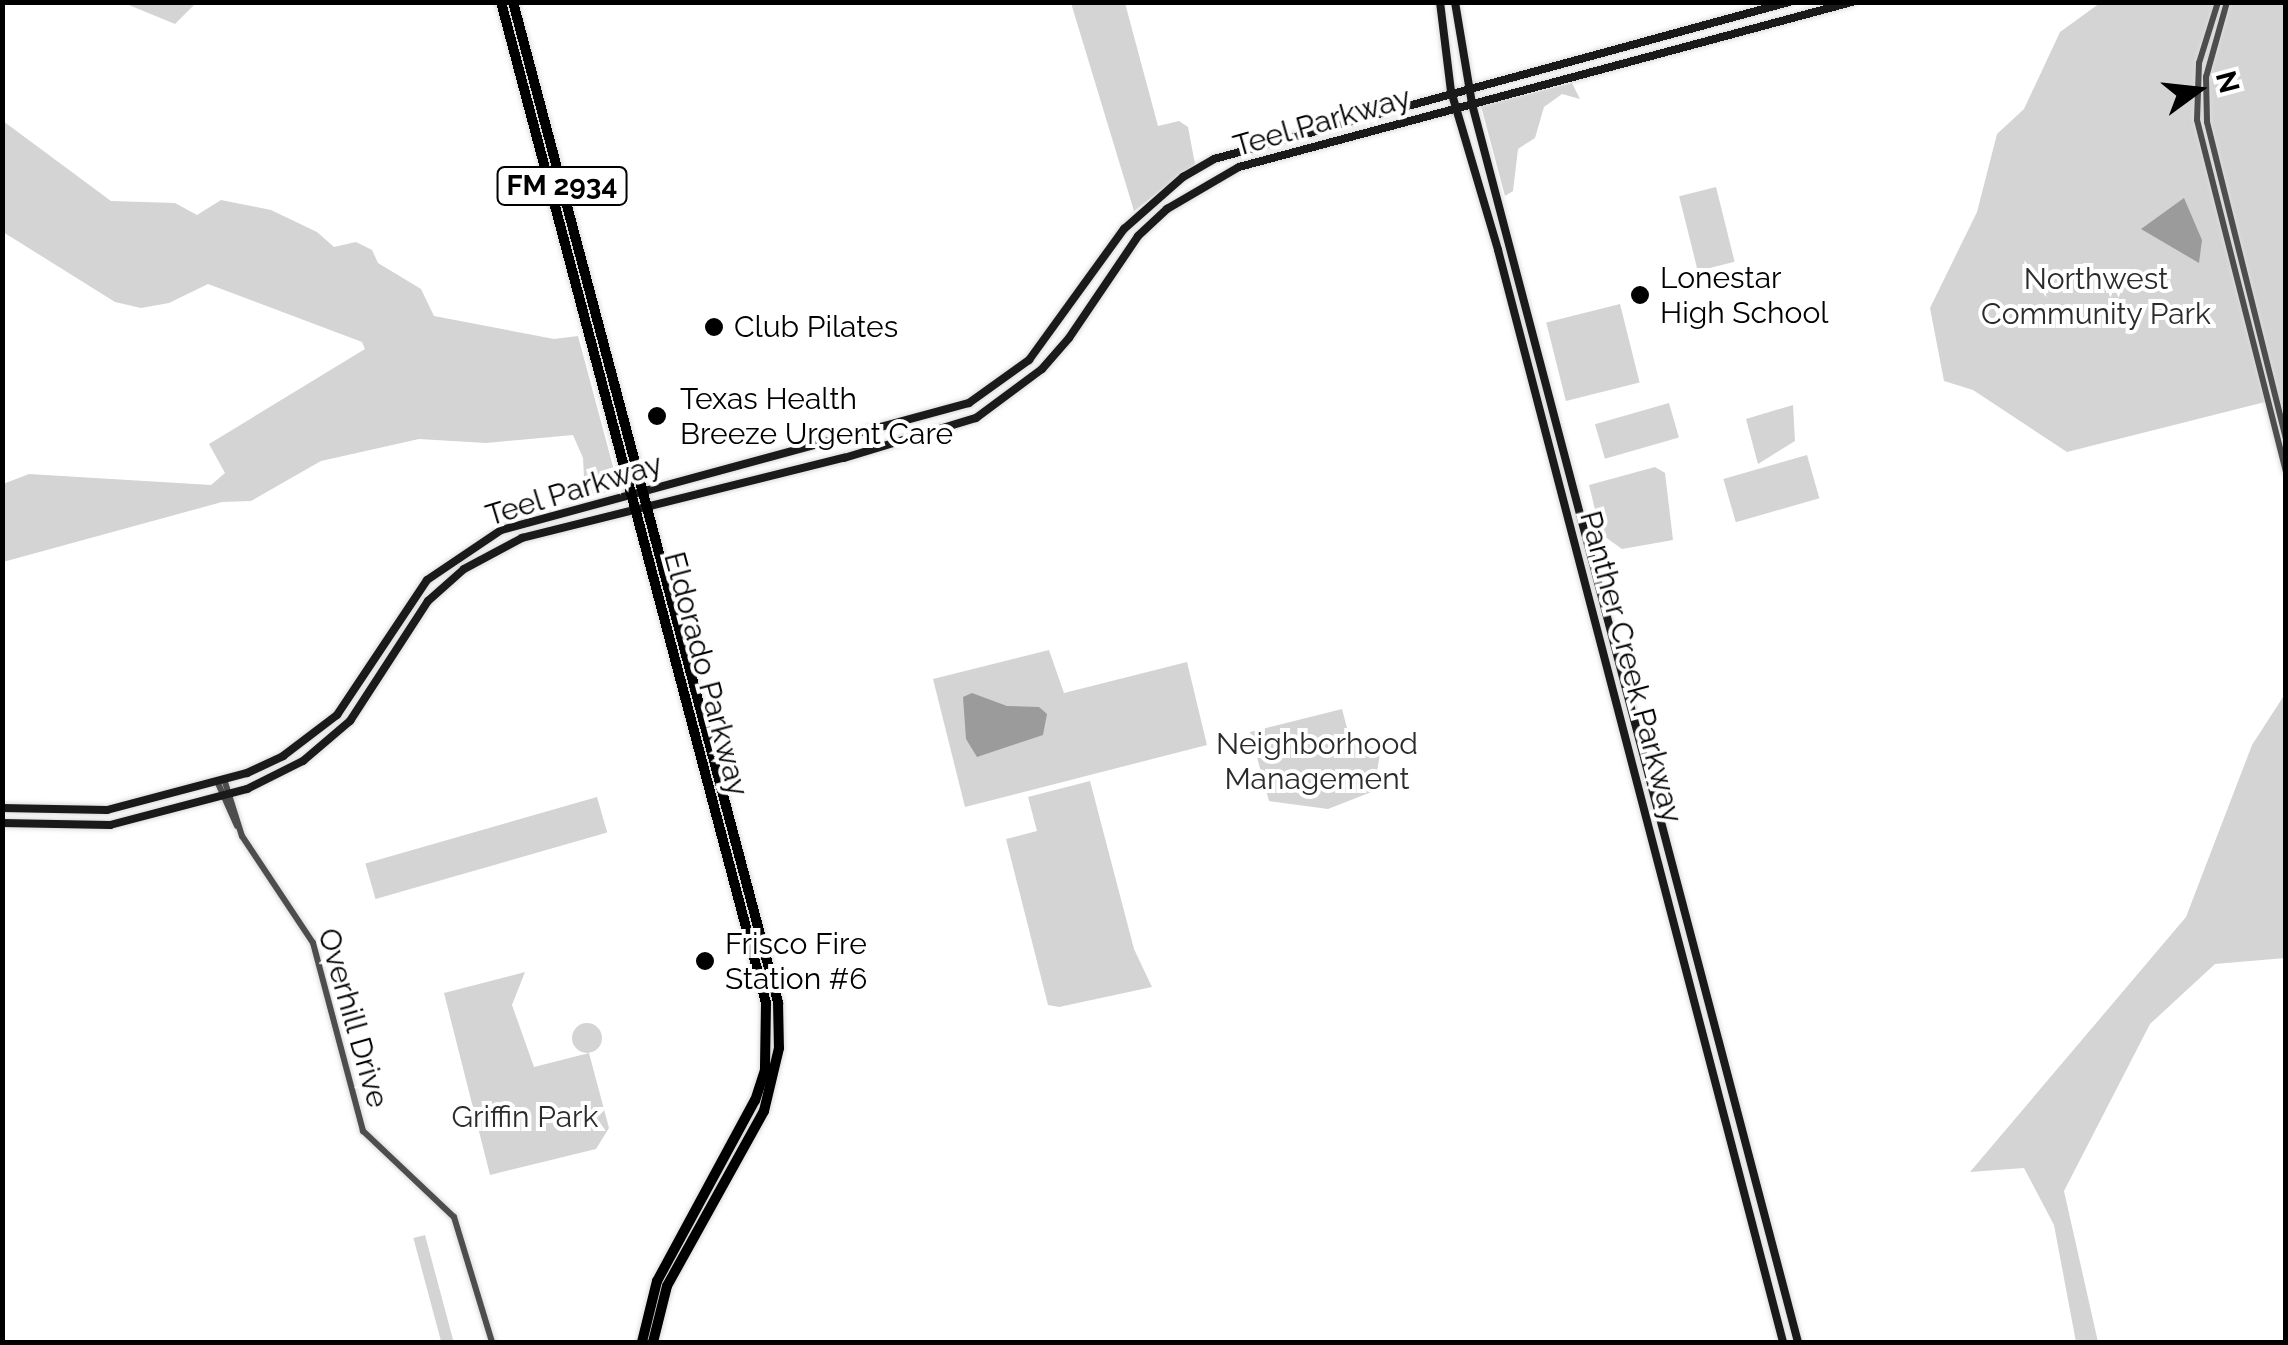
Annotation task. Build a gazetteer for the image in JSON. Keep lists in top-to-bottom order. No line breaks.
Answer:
{"streets":{"main road":["Teel Parkway","FM 2934","Panther Creek Parkway","Eldorado Parkway"],"street":["Overhill Drive"]},"crossings":[["Teel Parkway","Panther Creek Parkway"],["Teel Parkway","Eldorado Parkway"],["Teel Parkway","Overhill Drive"]],"parks":["Northwest Community Park","Neighborhood Management","Griffin Park"],"places":["Lonestar High School","Club Pilates","Texas Health Breeze Urgent Care","Frisco Fire Station #6"],"north":"right"}
